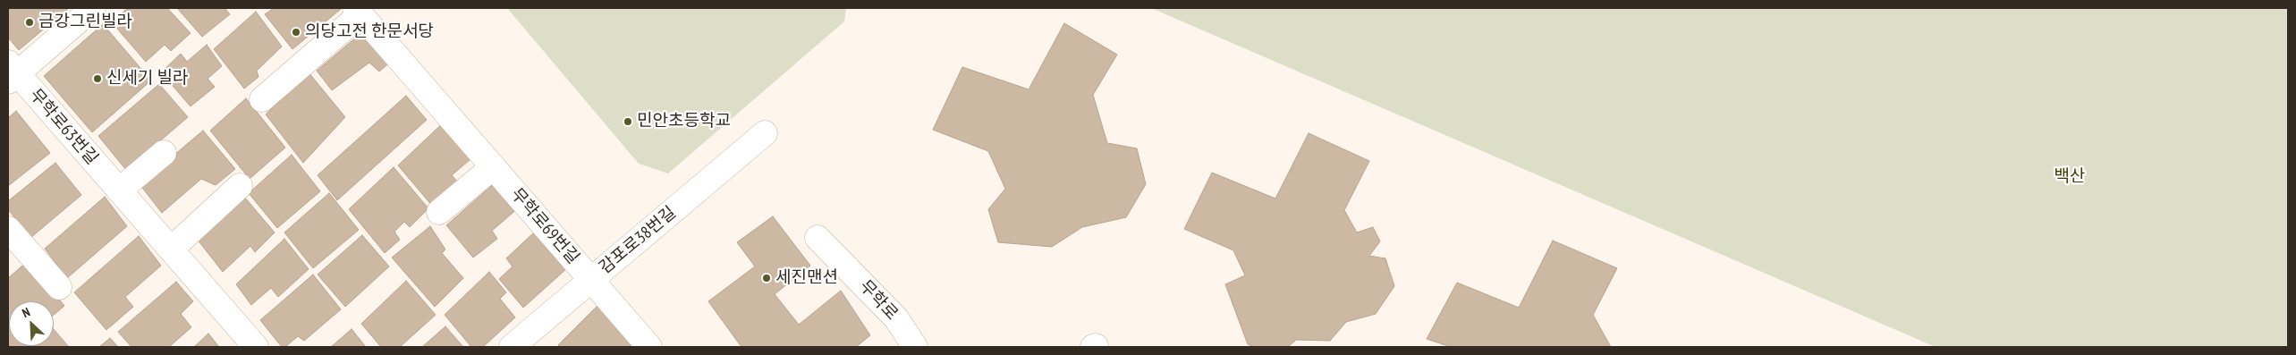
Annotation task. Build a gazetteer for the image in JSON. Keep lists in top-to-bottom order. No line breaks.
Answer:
{"streets":{"street":["무학로63번길","무학로69번길","감포로38번길","무학로"]},"crossings":[["무학로69번길","감포로38번길"]],"parks":["백산"],"places":["금강그린빌라","의당고전 한문서당","신세기 빌라","민안초등학교","세진맨션"],"north":"top left"}
